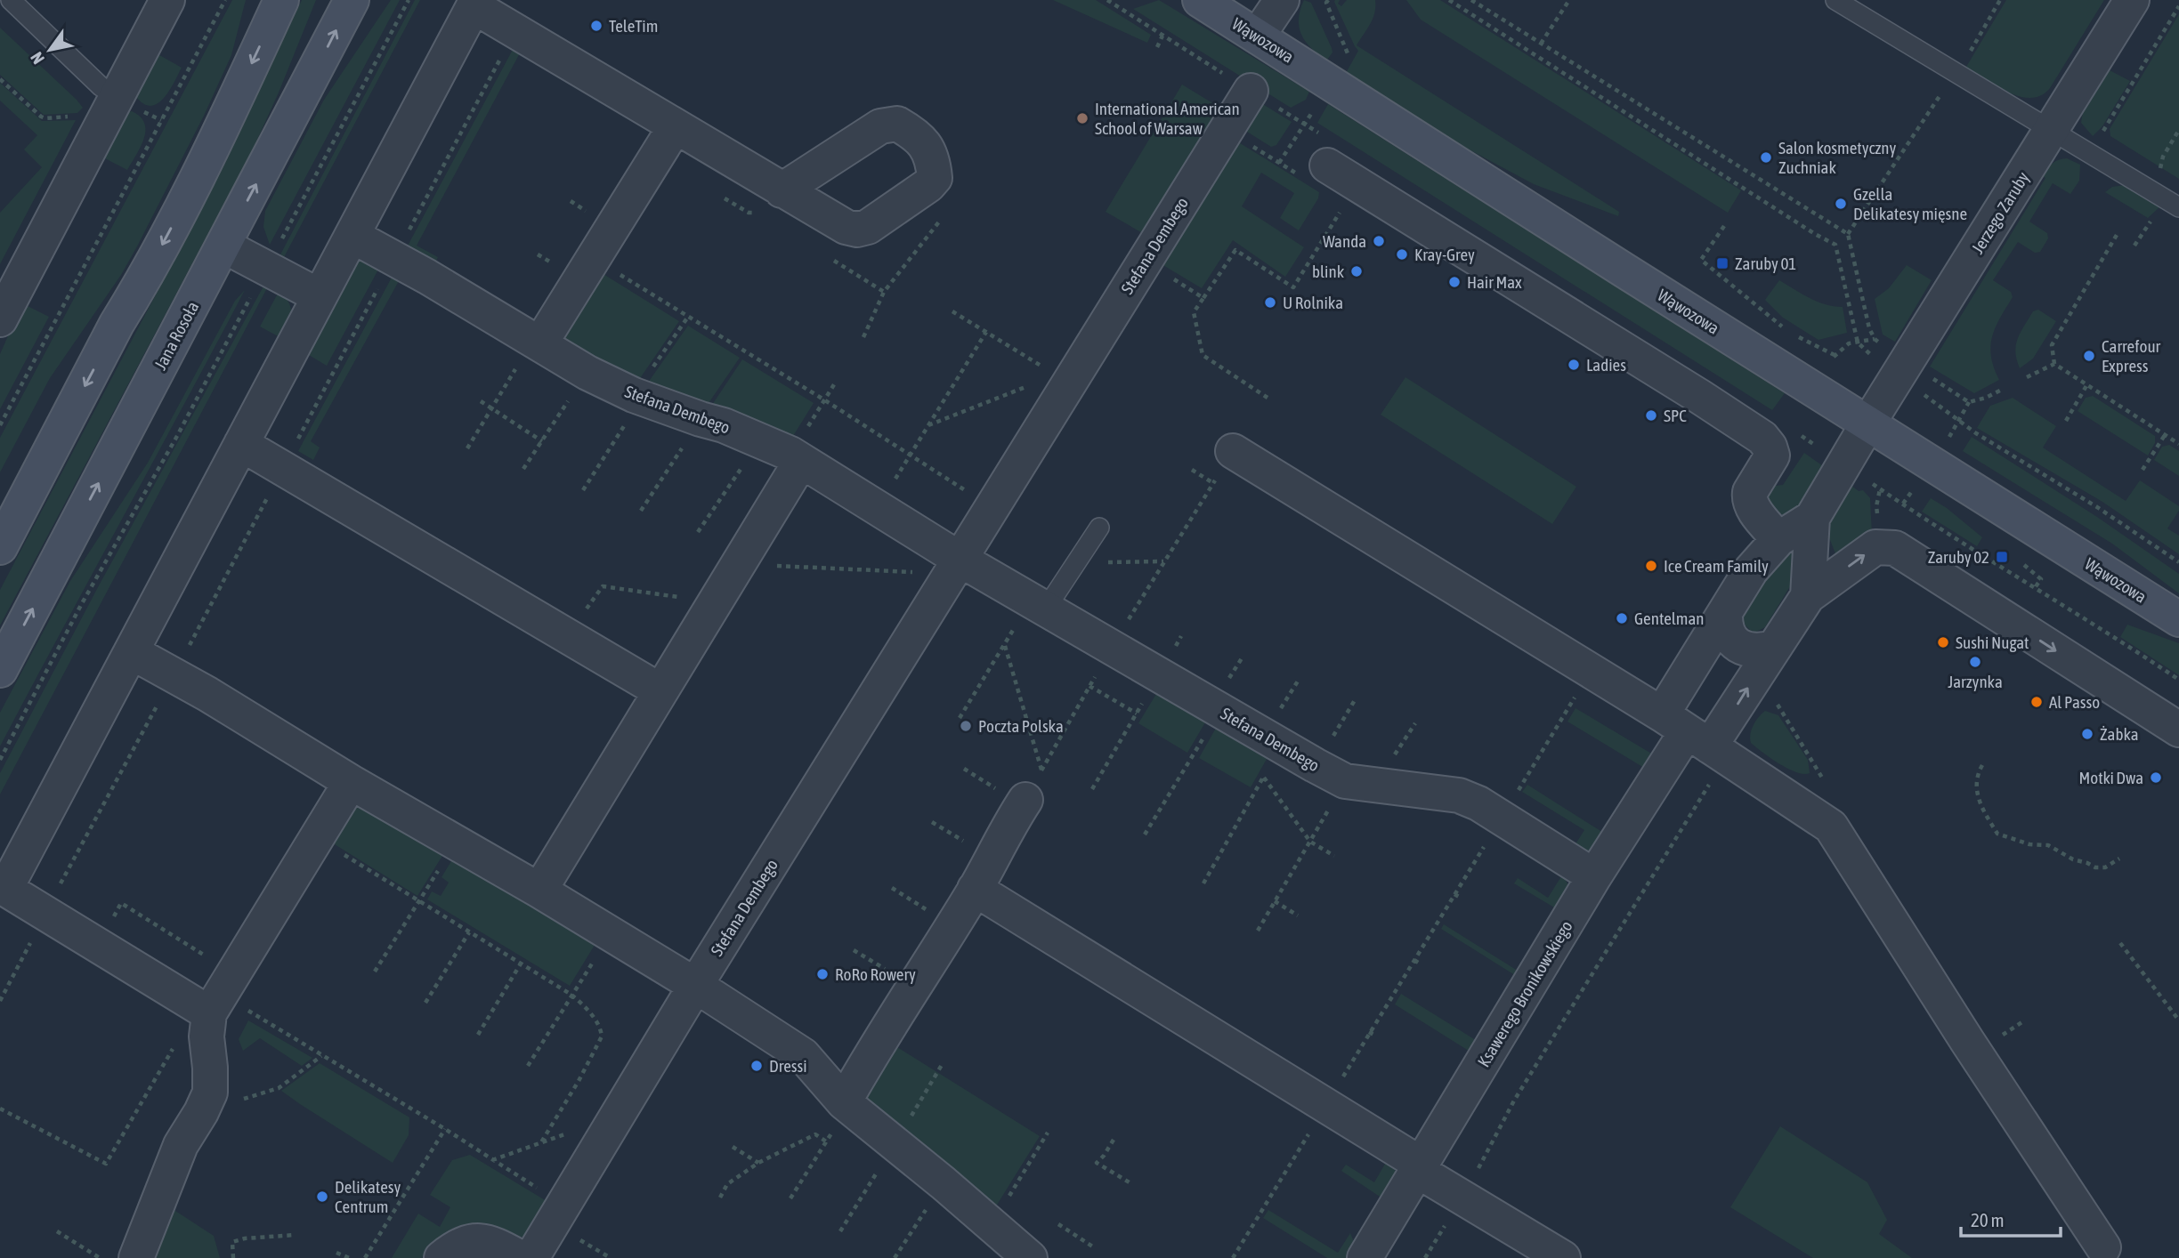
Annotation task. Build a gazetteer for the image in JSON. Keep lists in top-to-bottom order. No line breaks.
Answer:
{"streets":{"street":["Wąwozowa","Jerzego Zaruby","Stefana Dembego","Jana Rosoła","Ksawerego Bronikowskiego"]},"crossings":[["Wąwozowa","Jerzego Zaruby"],["Wąwozowa","Ksawerego Bronikowskiego"],["Jerzego Zaruby","Ksawerego Bronikowskiego"],["Stefana Dembego","Ksawerego Bronikowskiego"]],"places":{"other":["TeleTim","International American School of Warsaw","Salon kosmetyczny Zuchniak","Gzella Delikatesy mięsne","Wanda","Kray-Grey","blink","Hair Max","U Rolnika","Carrefour Express","Ladies","SPC","Ice Cream Family","Gentelman","Sushi Nugat","Jarzynka","Al Passo","Poczta Polska","Żabka","Motki Dwa","RoRo Rowery","Dressi","Delikatesy Centrum"],"transit":["Zaruby 01","Zaruby 02"]},"scale_bar":"20 m","north":"bottom left"}
